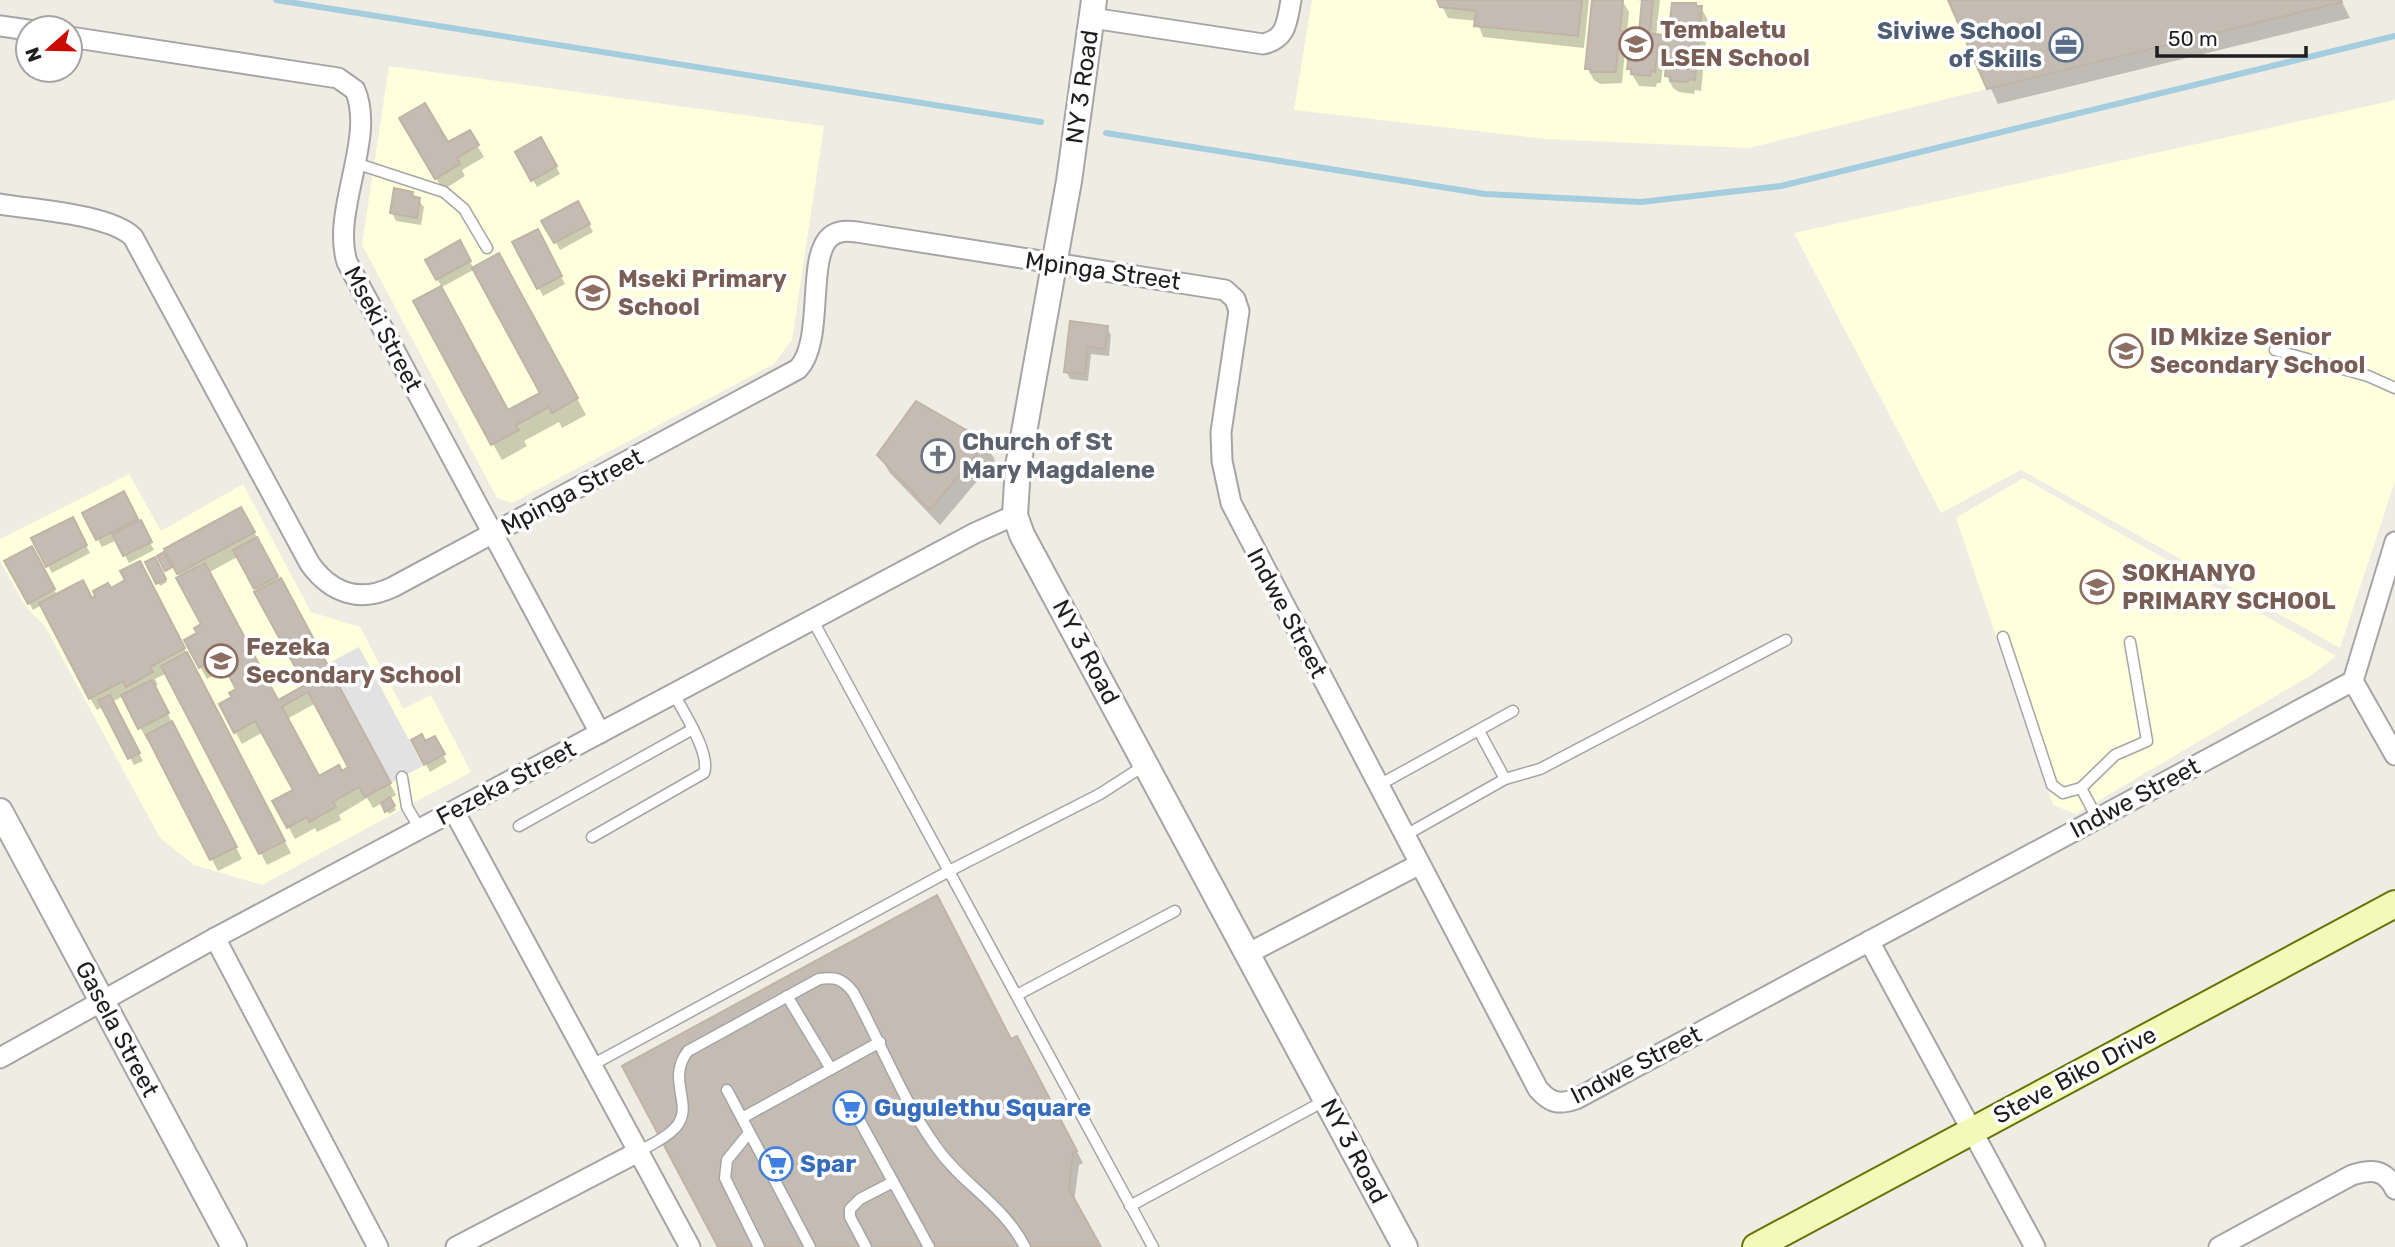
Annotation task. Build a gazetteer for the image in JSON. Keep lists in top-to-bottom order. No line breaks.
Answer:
{"streets":{"main road":["Steve Biko Drive"],"street":["NY 3 Road","Mpinga Street","Mseki Street","Indwe Street","Fezeka Street","Gasela Street"]},"crossings":[["NY 3 Road","Mpinga Street"],["NY 3 Road","Fezeka Street"],["Mpinga Street","Mseki Street"],["Mpinga Street","Indwe Street"],["Mseki Street","Fezeka Street"],["Fezeka Street","Gasela Street"]],"places":{"school or university":["Tembaletu LSEN School","Mseki Primary School","ID Mkize Senior Secondary School","SOKHANYO PRIMARY SCHOOL","Fezeka Secondary School"],"office":["Siviwe School of Skills"],"church":["Church of St Mary Magdalene"],"supermarket":["Gugulethu Square","Spar"]},"scale_bar":"50 m","north":"left"}
